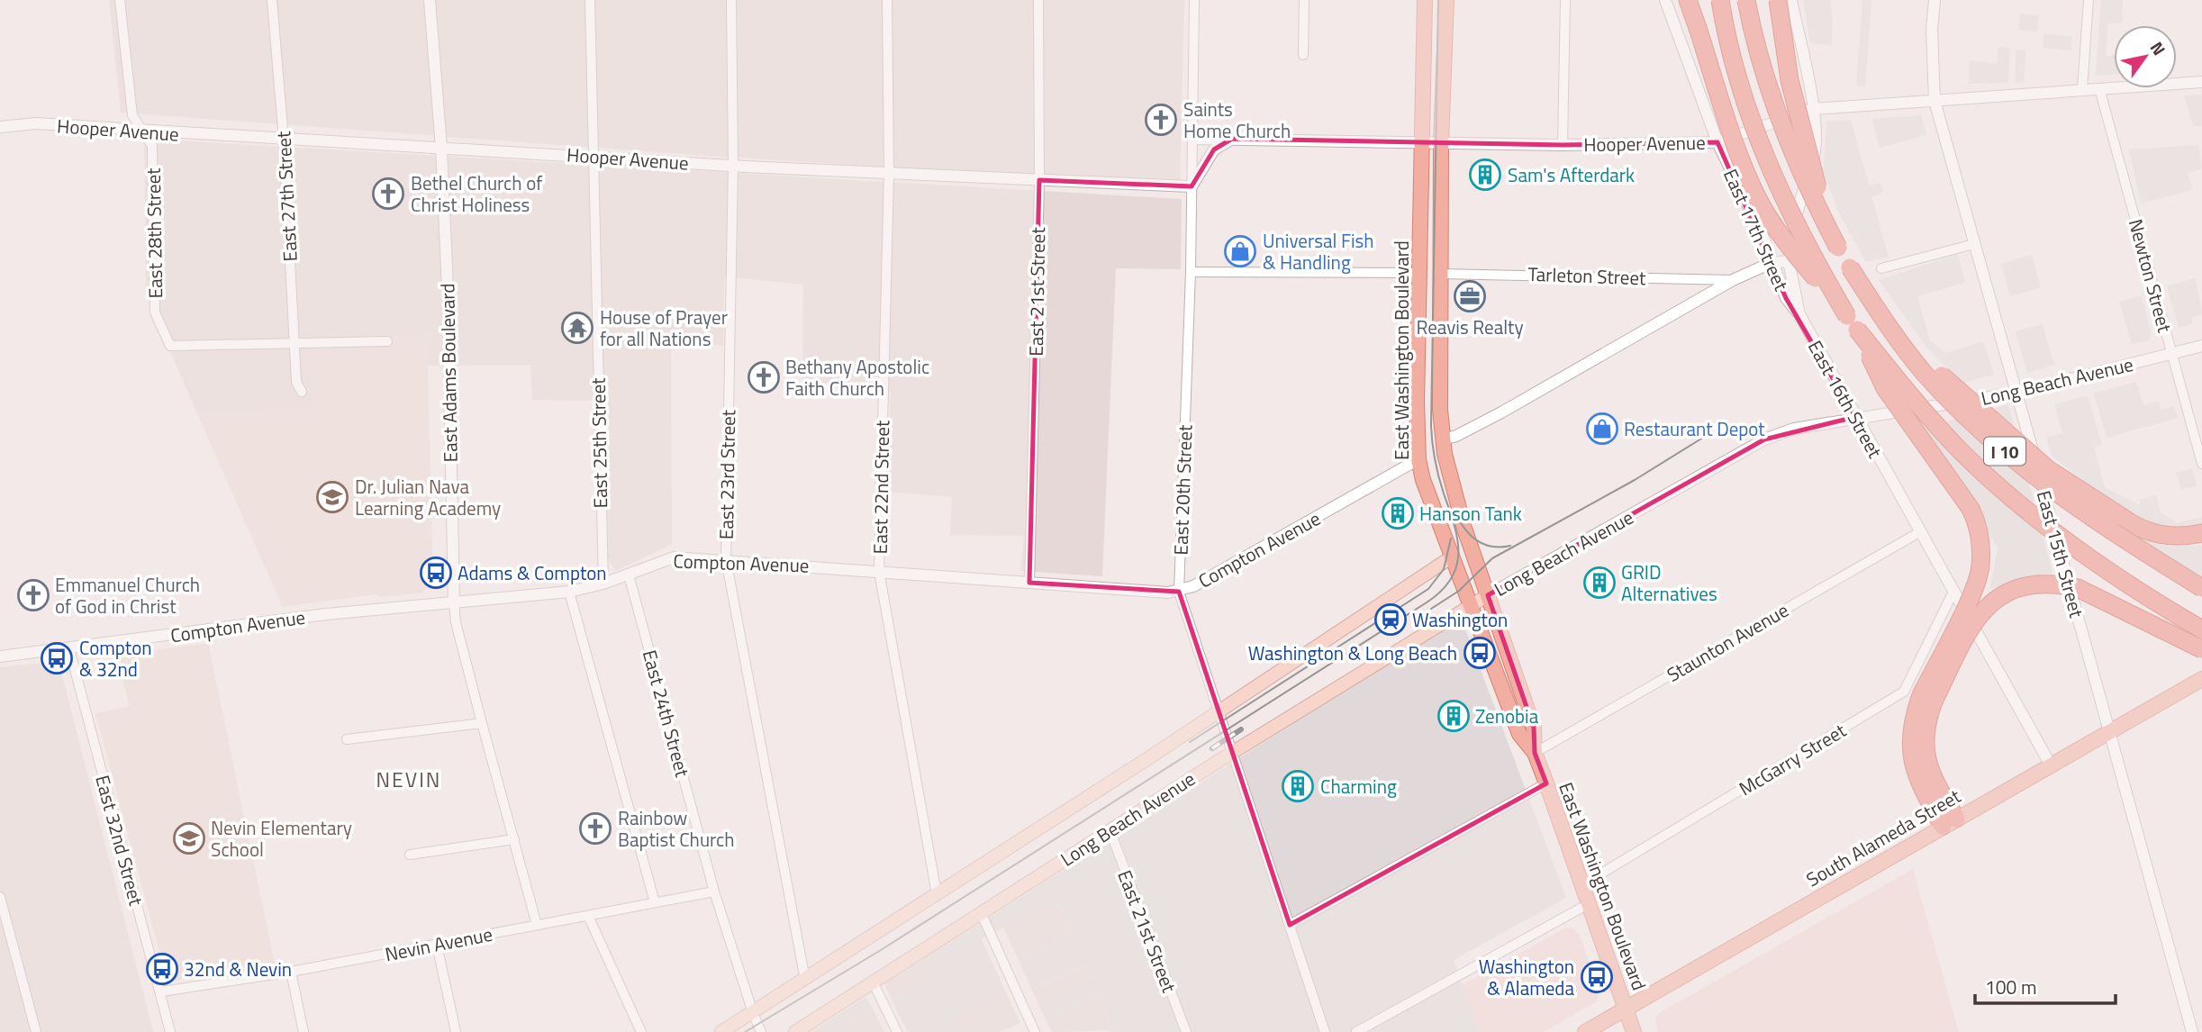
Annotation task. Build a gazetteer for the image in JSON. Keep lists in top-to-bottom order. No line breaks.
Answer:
{"streets":{"highway":["I 10"],"main road":["East Washington Boulevard","Long Beach Avenue","South Alameda Street"],"street":["Hooper Avenue","East 27th Street","East 17th Street","East 28th Street","Tarleton Street","Newton Street","East 21st Street","East Adams Boulevard","East 16th Street","East 25th Street","East 23rd Street","East 22nd Street","East 20th Street","Compton Avenue","East 15th Street","Staunton Avenue","East 24th Street","McGarry Street","East 32nd Street","Nevin Avenue"]},"crossings":[["Hooper Avenue","East 27th Street"],["Hooper Avenue","East 17th Street"],["Hooper Avenue","East 28th Street"],["Hooper Avenue","Newton Street"],["Hooper Avenue","East 21st Street"],["Hooper Avenue","East Washington Boulevard"],["Hooper Avenue","East Adams Boulevard"],["Hooper Avenue","East 16th Street"],["Hooper Avenue","East 25th Street"],["Hooper Avenue","East 23rd Street"],["Hooper Avenue","East 22nd Street"],["Hooper Avenue","East 20th Street"],["Hooper Avenue","East 15th Street"],["East 27th Street","East 28th Street"],["East 17th Street","East 16th Street"],["Tarleton Street","East Washington Boulevard"],["Newton Street","Long Beach Avenue"],["East 21st Street","Long Beach Avenue"],["East 21st Street","Compton Avenue"],["East Washington Boulevard","Long Beach Avenue"],["East Washington Boulevard","Compton Avenue"],["East Washington Boulevard","Staunton Avenue"],["East Washington Boulevard","McGarry Street"],["East Washington Boulevard","South Alameda Street"],["East Adams Boulevard","Compton Avenue"],["East Adams Boulevard","Nevin Avenue"],["Long Beach Avenue","East 16th Street"],["Long Beach Avenue","East 23rd Street"],["Long Beach Avenue","East 22nd Street"],["Long Beach Avenue","East 20th Street"],["Long Beach Avenue","East 15th Street"],["Long Beach Avenue","East 24th Street"],["East 16th Street","Staunton Avenue"],["East 16th Street","McGarry Street"],["East 16th Street","South Alameda Street"],["East 25th Street","Compton Avenue"],["East 23rd Street","Compton Avenue"],["East 22nd Street","Compton Avenue"],["East 20th Street","Compton Avenue"],["Compton Avenue","East 24th Street"],["Compton Avenue","East 32nd Street"],["East 15th Street","South Alameda Street"],["East 24th Street","Nevin Avenue"],["East 32nd Street","Nevin Avenue"]],"districts":["NEVIN"],"places":{"church":["Saints Home Church","Bethel Church of Christ Holiness","Bethany Apostolic Faith Church","Emmanuel Church of God in Christ","Rainbow Baptist Church"],"building":["Sam's Afterdark","Hanson Tank","GRID Alternatives","Zenobia","Charming"],"shop":["Universal Fish & Handling","Restaurant Depot"],"office":["Reavis Realty"],"temple":["House of Prayer for all Nations"],"school or university":["Dr. Julian Nava Learning Academy","Nevin Elementary School"],"bus stop":["Adams & Compton","Washington & Long Beach","Compton & 32nd","32nd & Nevin","Washington & Alameda"],"station":["Washington"]},"scale_bar":"100 m","north":"top right"}
